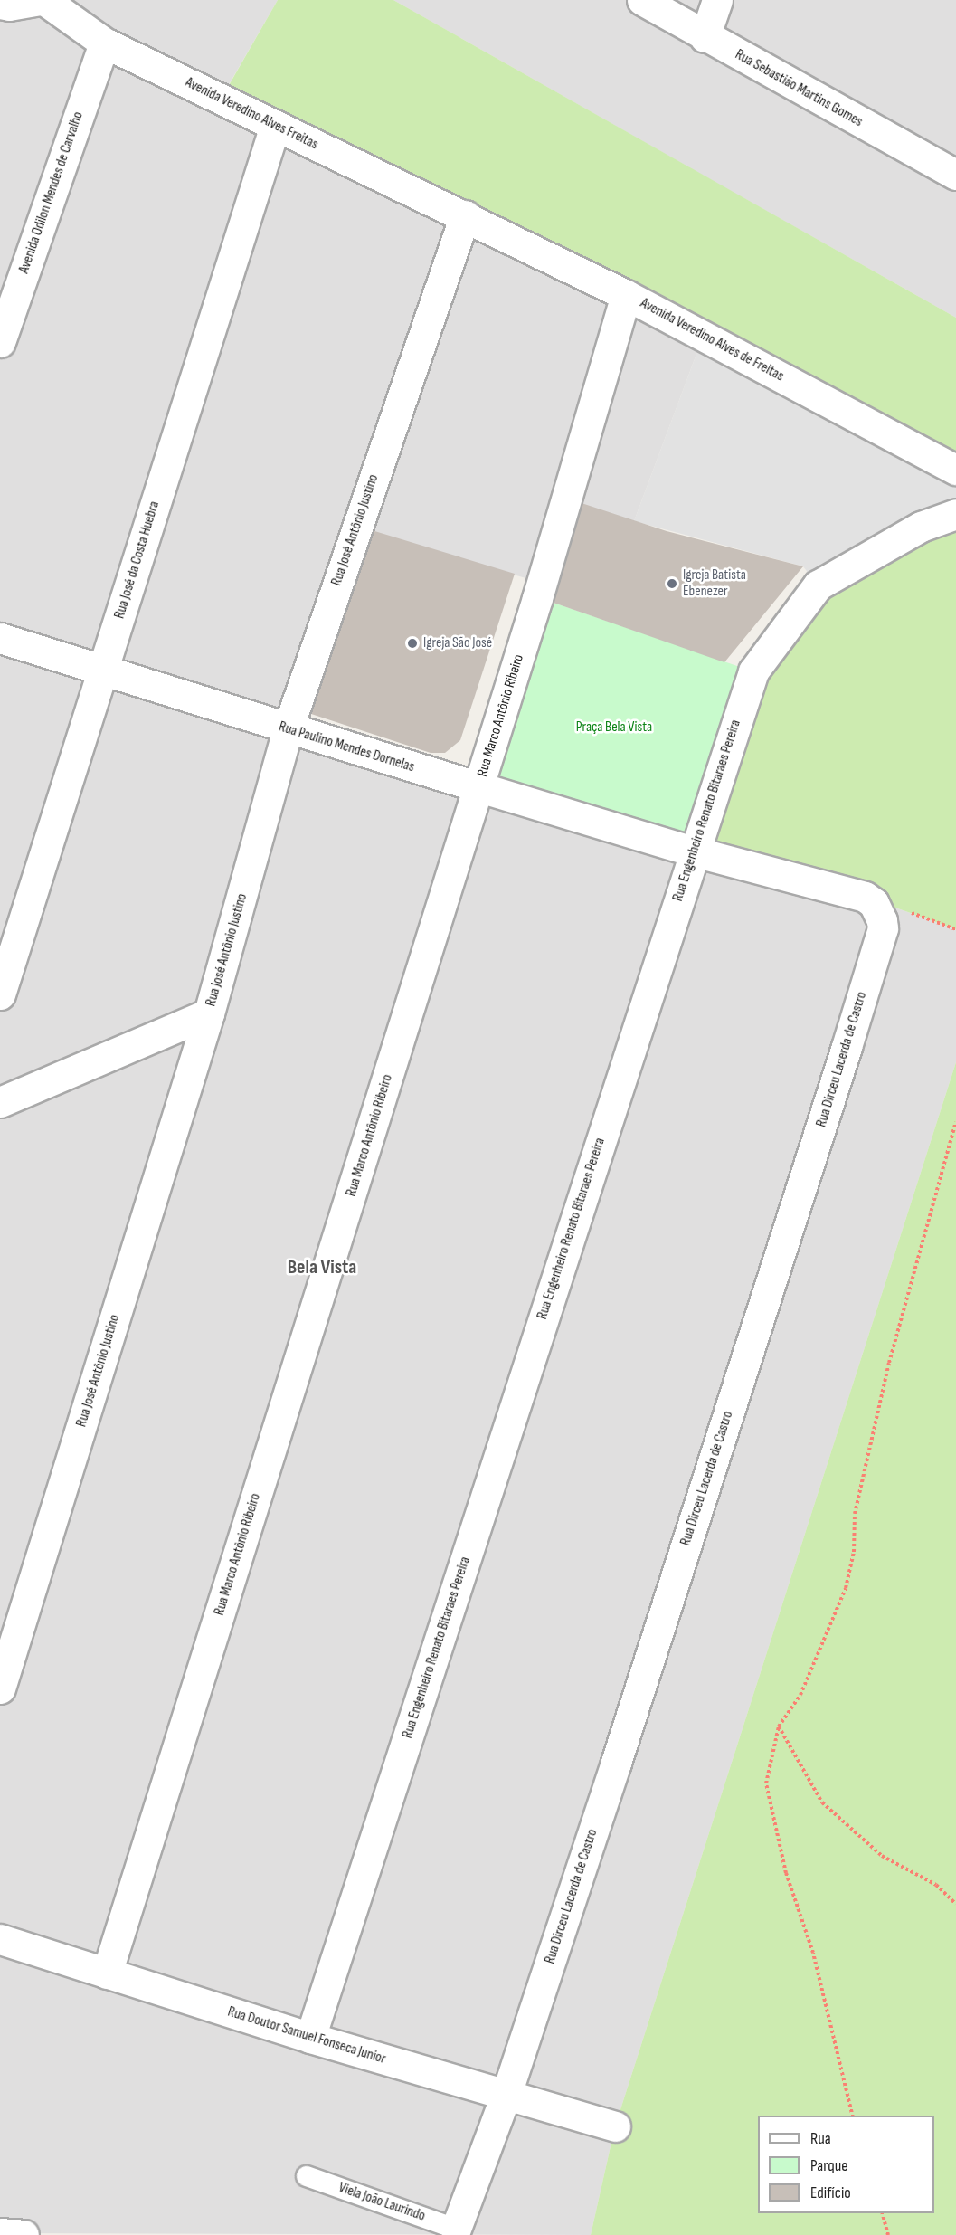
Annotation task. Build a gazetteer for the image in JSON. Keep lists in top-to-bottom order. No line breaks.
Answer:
{"streets":{"street":["Rua Sebastião Martins Gomes","Avenida Veredino Alves Freitas","Avenida Odilon Mendes de Carvalho","Avenida Veredino Alves de Freitas","Rua José Antônio Justino","Rua José da Costa Huebra","Rua Marco Antônio Ribeiro","Rua Paulino Mendes Dornelas","Rua Engenheiro Renato Bitaraes Pereira","Rua Dirceu Lacerda de Castro","Rua Doutor Samuel Fonseca Junior"],"lane":["Viela João Laurindo"]},"crossings":[["Avenida Veredino Alves Freitas","Avenida Odilon Mendes de Carvalho"],["Avenida Veredino Alves Freitas","Avenida Veredino Alves de Freitas"],["Avenida Veredino Alves Freitas","Rua José Antônio Justino"],["Avenida Veredino Alves Freitas","Rua José da Costa Huebra"],["Avenida Veredino Alves de Freitas","Rua José Antônio Justino"],["Avenida Veredino Alves de Freitas","Rua Marco Antônio Ribeiro"],["Rua José Antônio Justino","Rua Paulino Mendes Dornelas"],["Rua José da Costa Huebra","Rua Paulino Mendes Dornelas"],["Rua Marco Antônio Ribeiro","Rua Paulino Mendes Dornelas"],["Rua Marco Antônio Ribeiro","Rua Doutor Samuel Fonseca Junior"],["Rua Paulino Mendes Dornelas","Rua Engenheiro Renato Bitaraes Pereira"],["Rua Paulino Mendes Dornelas","Rua Dirceu Lacerda de Castro"],["Rua Engenheiro Renato Bitaraes Pereira","Rua Dirceu Lacerda de Castro"],["Rua Engenheiro Renato Bitaraes Pereira","Rua Doutor Samuel Fonseca Junior"],["Rua Dirceu Lacerda de Castro","Rua Doutor Samuel Fonseca Junior"],["Rua Dirceu Lacerda de Castro","Viela João Laurindo"]],"districts":["Bela Vista"],"parks":["Praça Bela Vista"],"places":["Igreja Batista Ebenezer","Igreja São José"],"legend":["Rua","Parque","Edifício"]}
